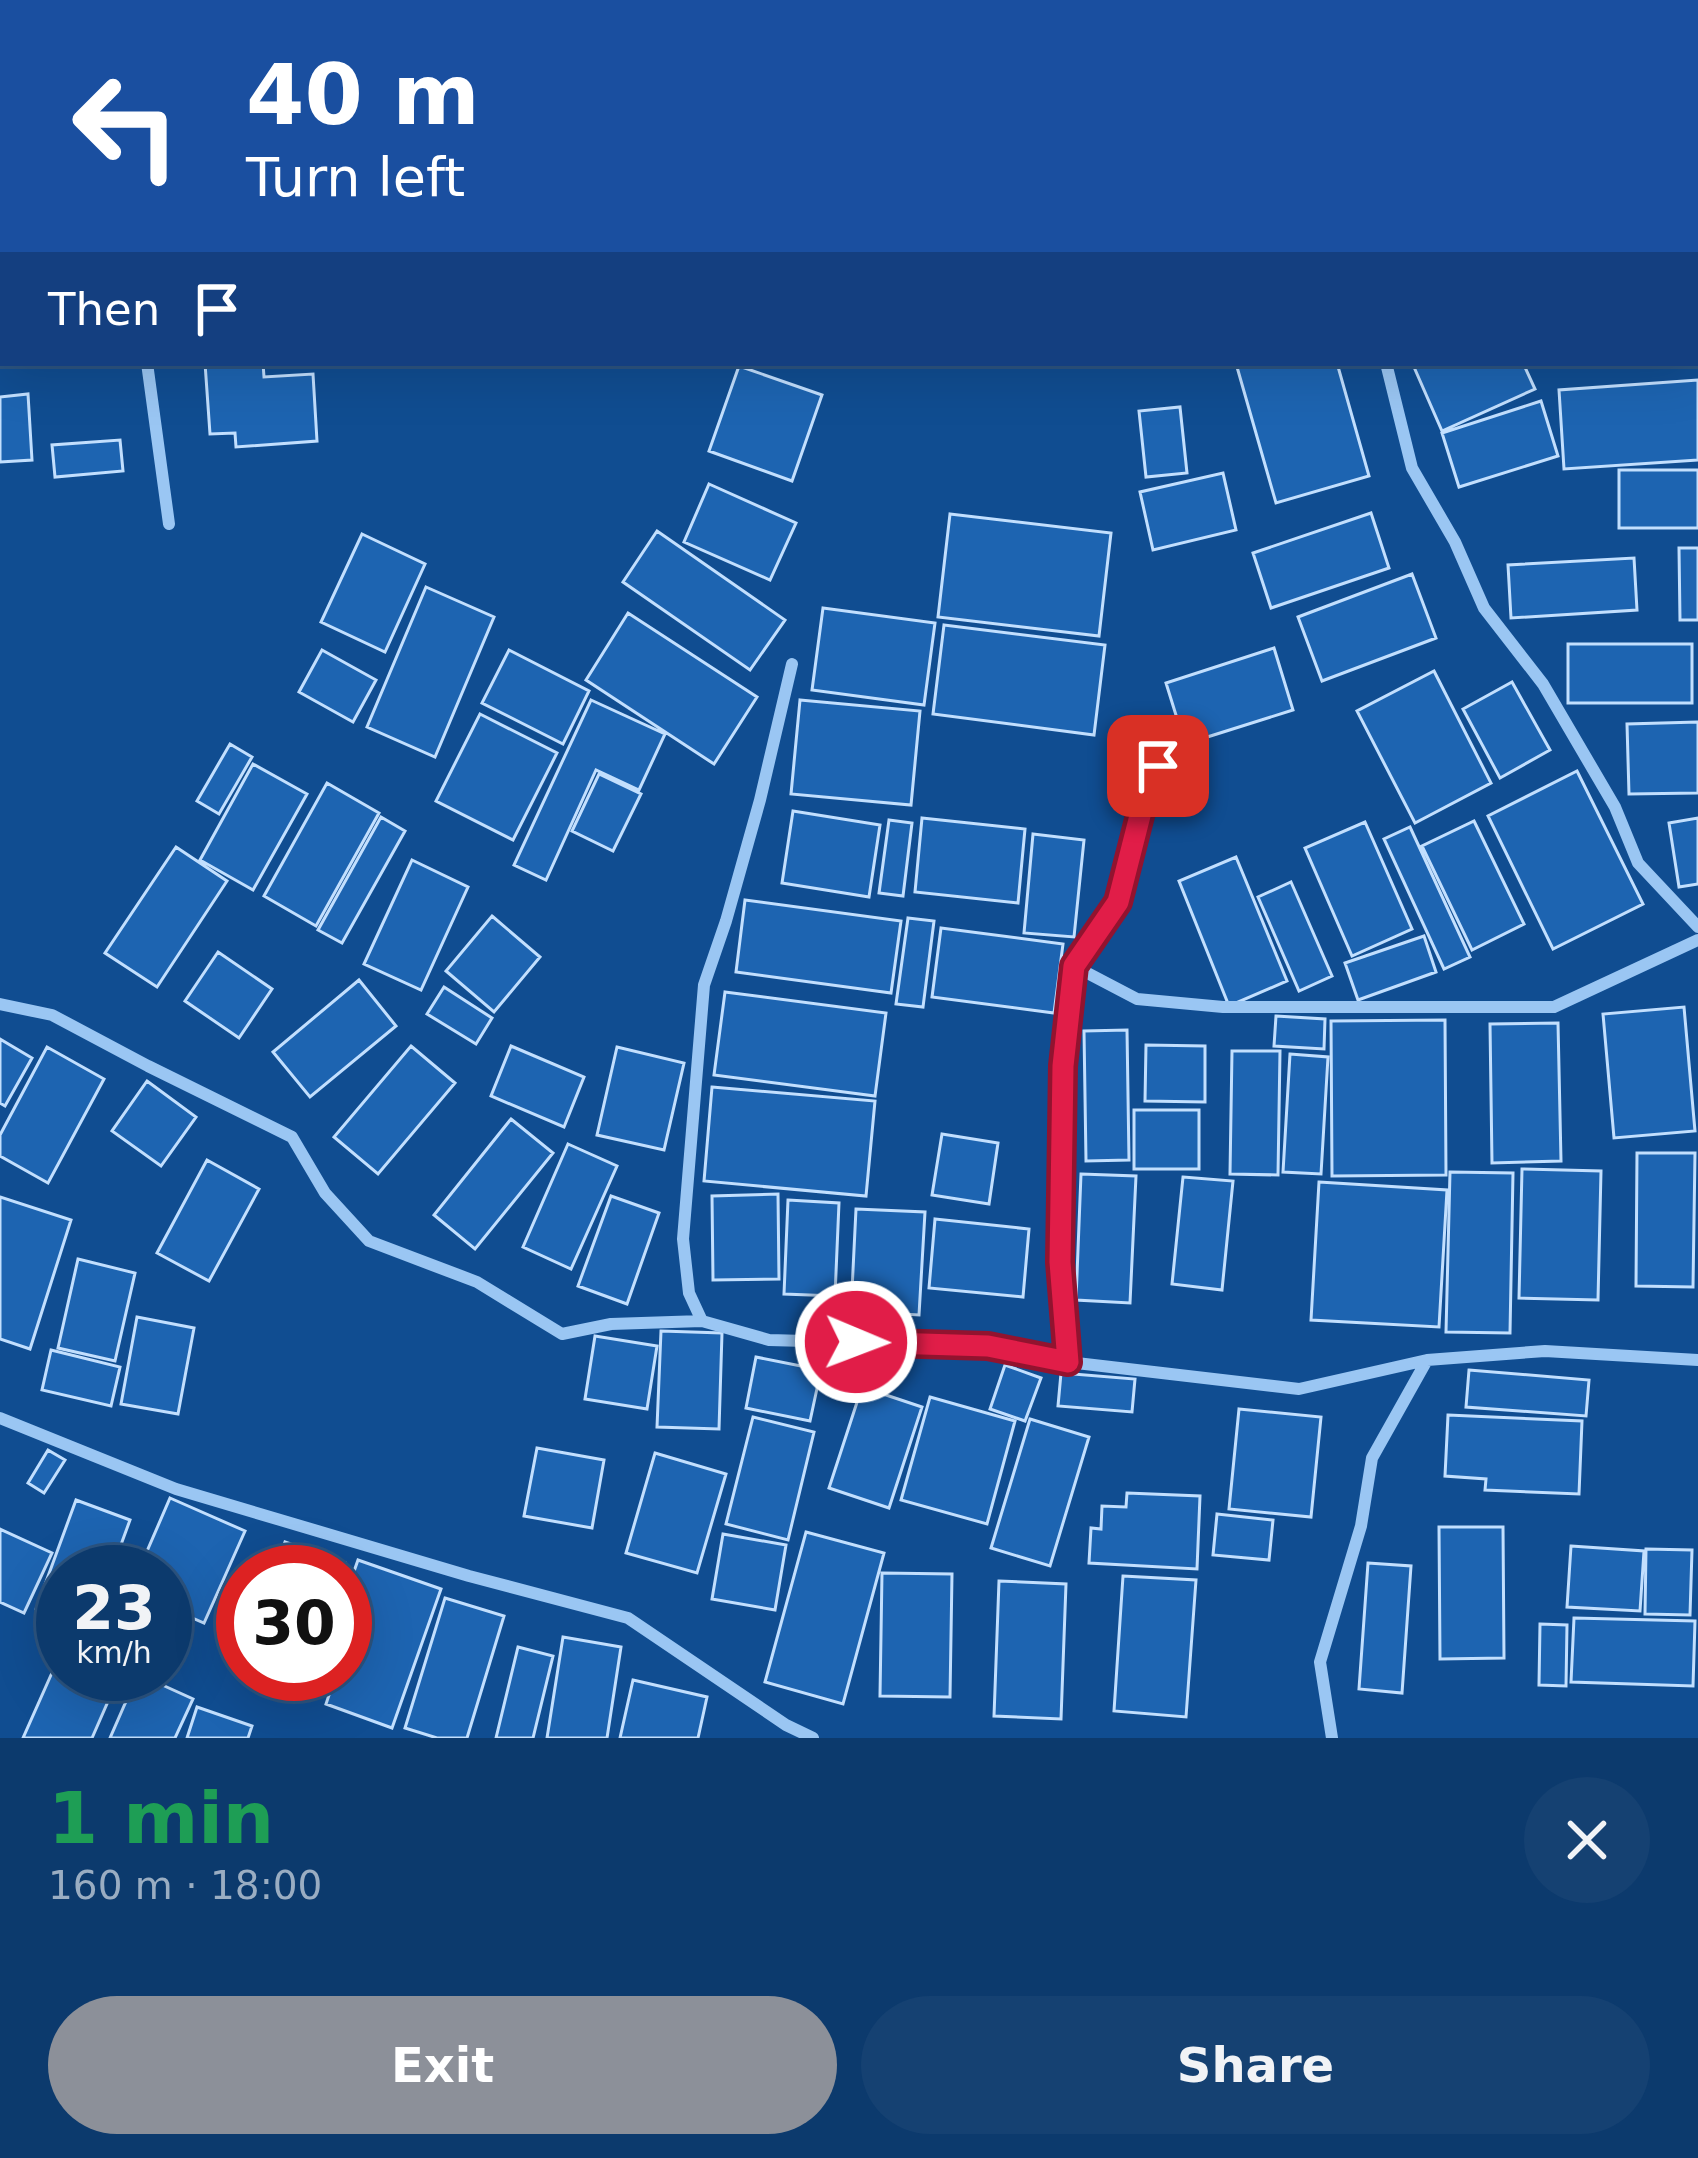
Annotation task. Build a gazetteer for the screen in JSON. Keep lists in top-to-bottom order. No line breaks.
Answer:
{"page":{"turn":["40 m","Turn left"],"then":"Then","speed":"23 km/h","limit":"30","heading":["1 min","160 m · 18:00"],"buttons":["Exit","Share"]}}
